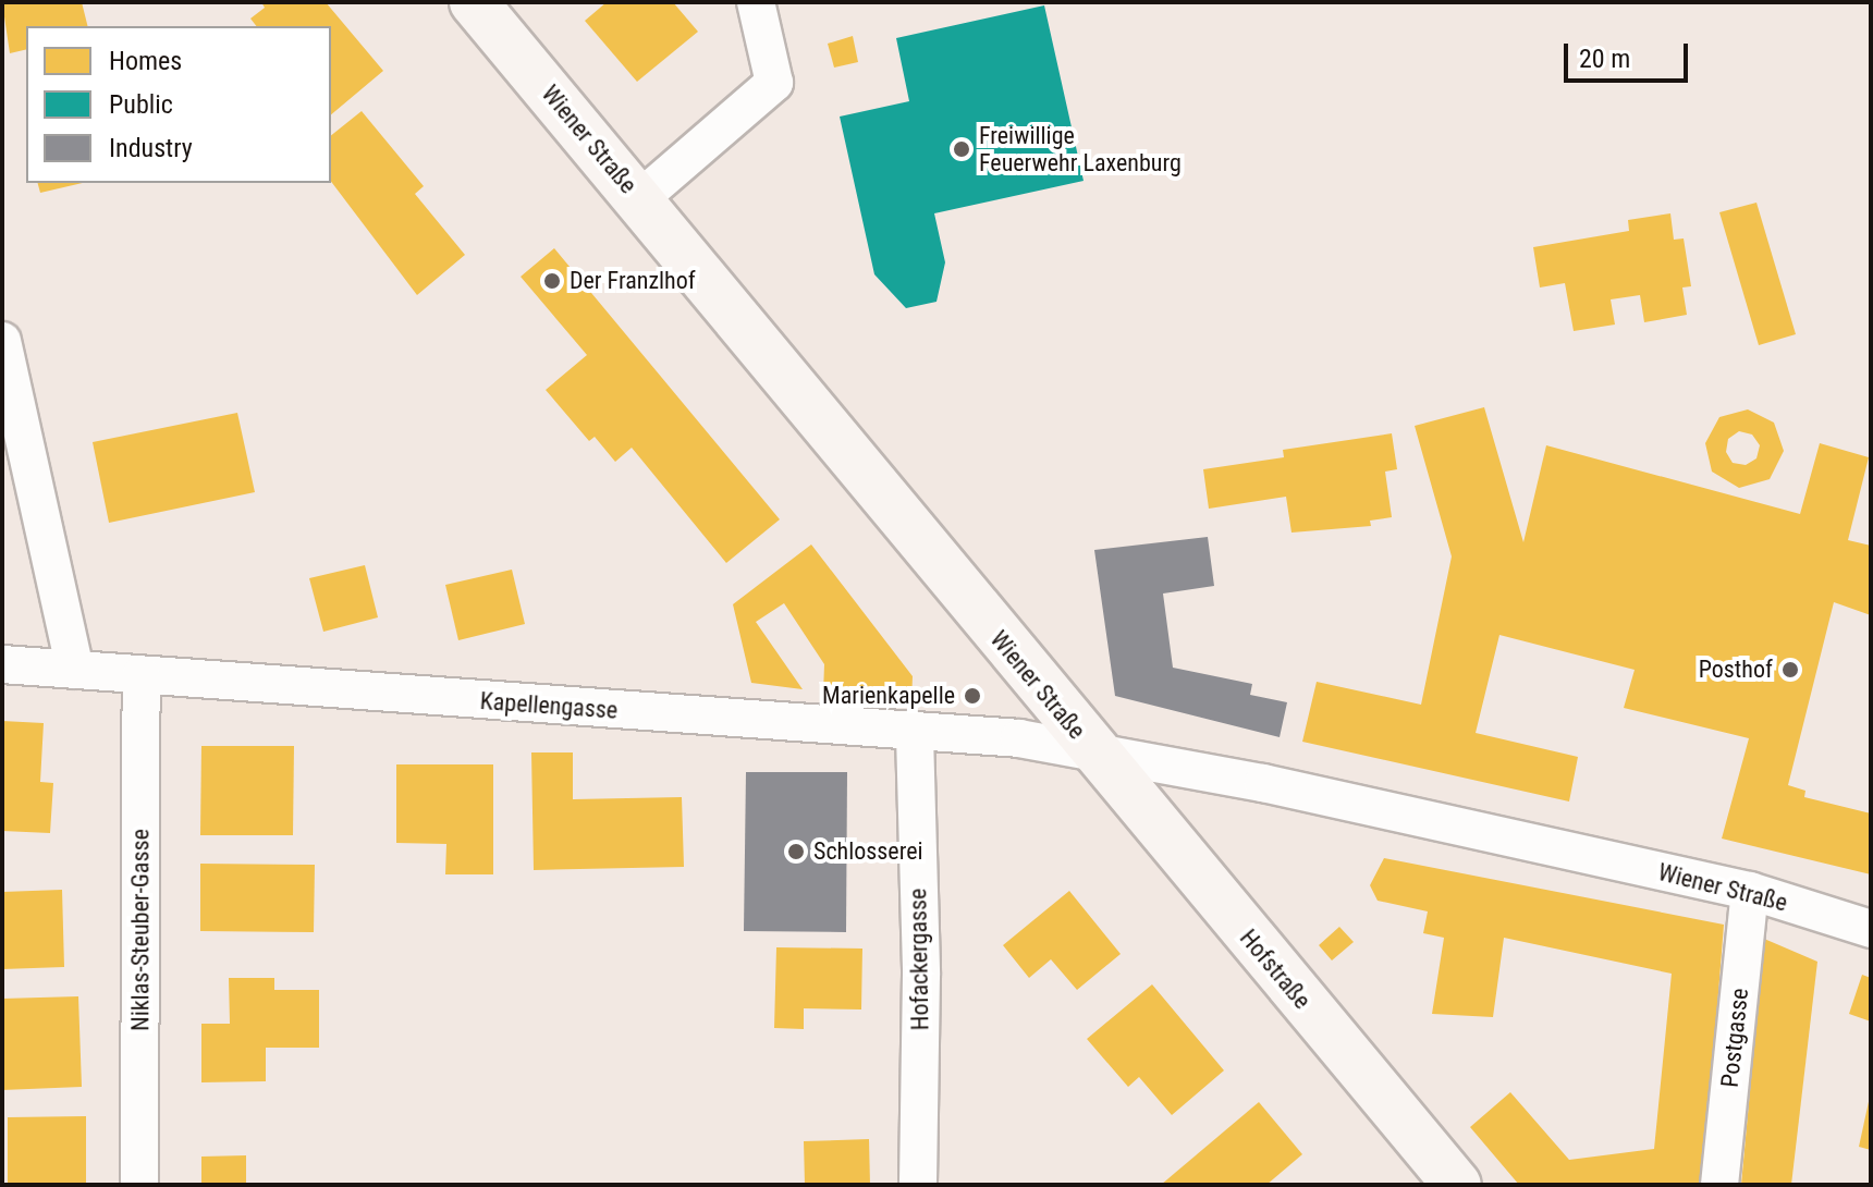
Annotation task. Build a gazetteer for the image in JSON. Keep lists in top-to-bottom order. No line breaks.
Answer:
{"streets":{"main road":["Wiener Straße","Hofstraße"],"street":["Kapellengasse","Niklas-Steuber-Gasse","Hofackergasse","Postgasse"]},"crossings":[["Wiener Straße","Kapellengasse"],["Wiener Straße","Hofstraße"],["Wiener Straße","Postgasse"],["Kapellengasse","Niklas-Steuber-Gasse"],["Kapellengasse","Hofackergasse"],["Kapellengasse","Hofstraße"]],"places":["Freiwillige Feuerwehr Laxenburg","Der Franzlhof","Posthof","Marienkapelle","Schlosserei"],"legend":["Homes","Public","Industry"],"scale_bar":"20 m"}
